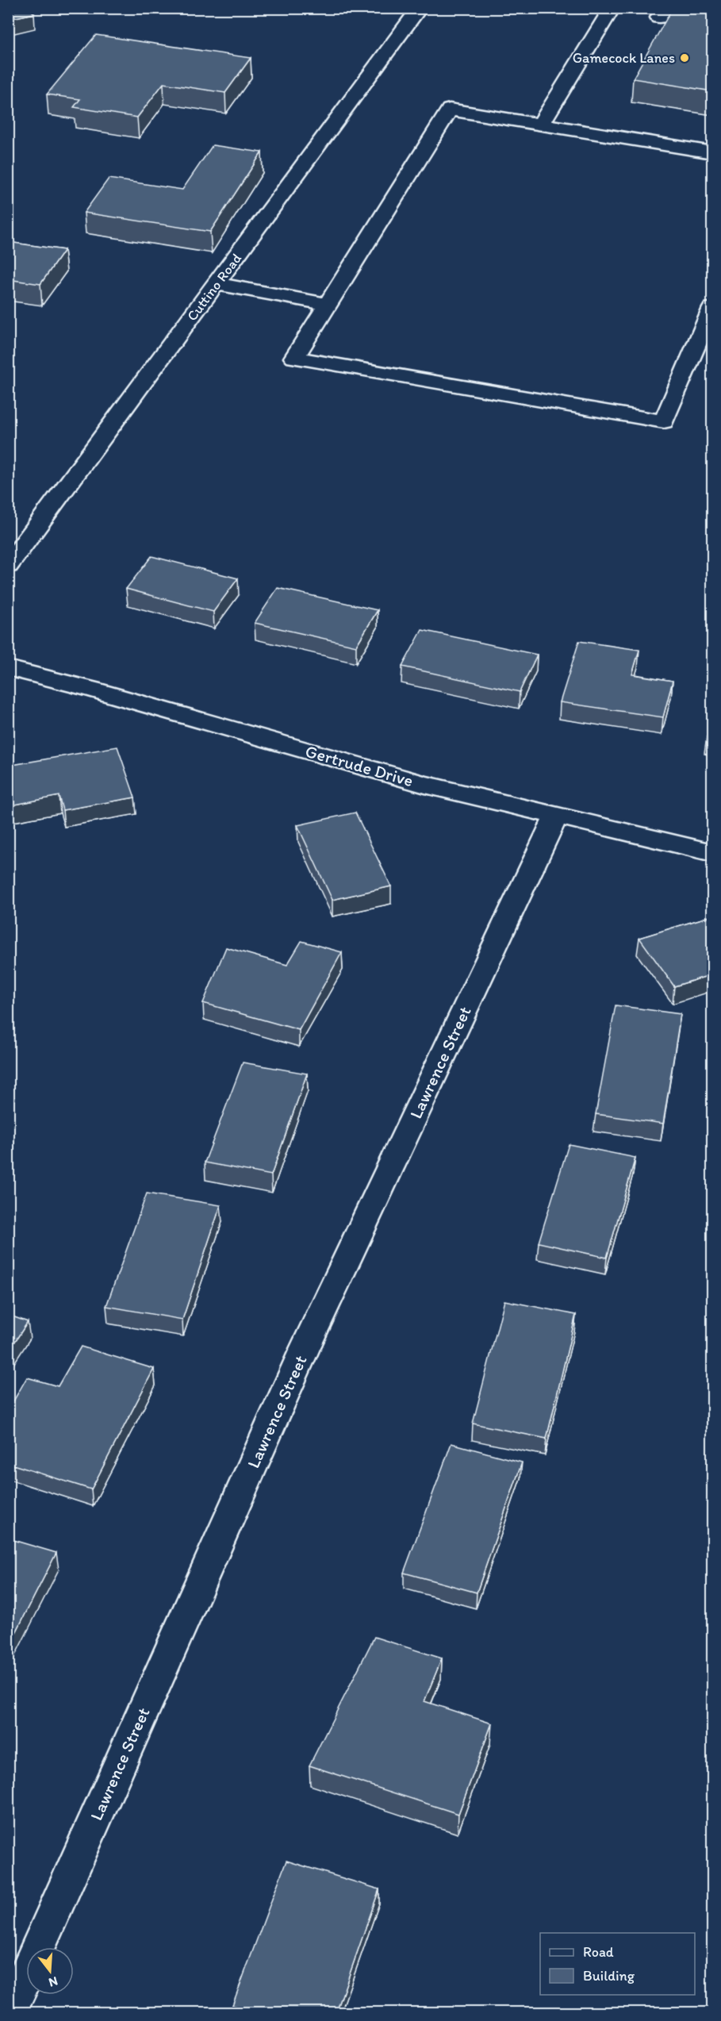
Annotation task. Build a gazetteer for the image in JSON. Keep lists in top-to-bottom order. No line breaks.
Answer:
{"streets":{"street":["Cuttino Road","Gertrude Drive","Lawrence Street"]},"crossings":[["Gertrude Drive","Lawrence Street"]],"places":["Gamecock Lanes"],"legend":["Road","Building"],"north":"bottom"}
